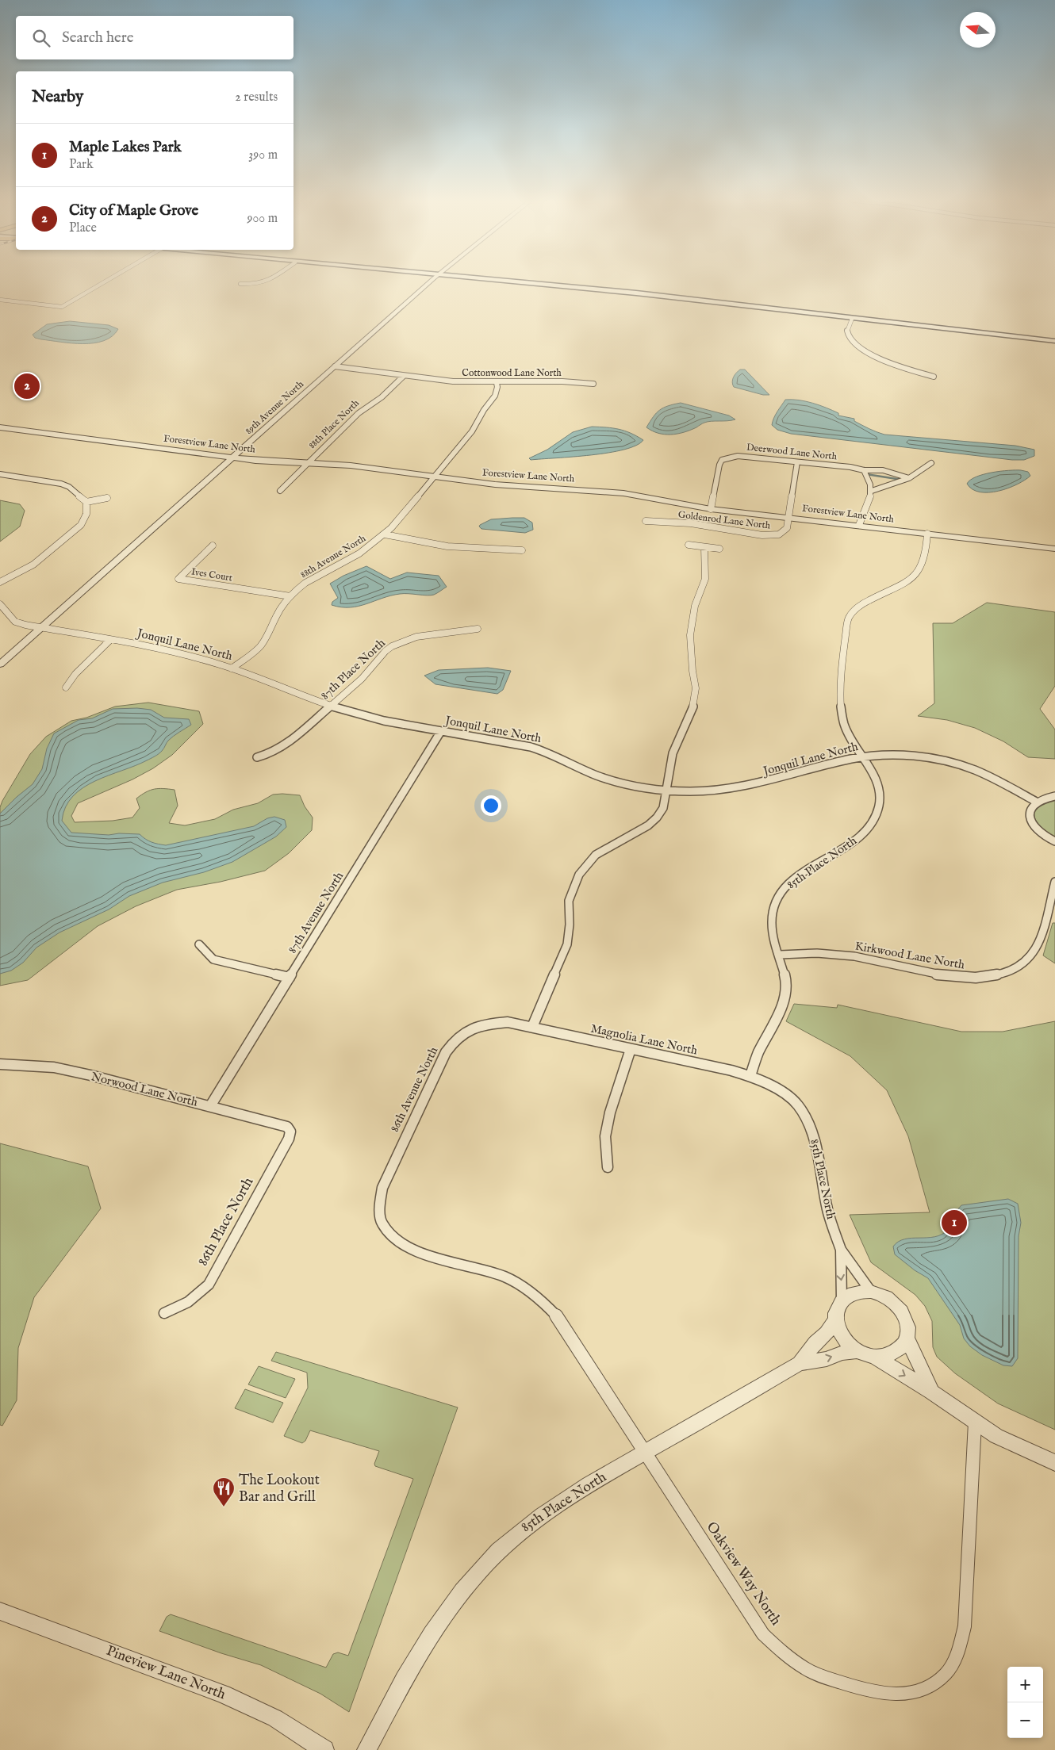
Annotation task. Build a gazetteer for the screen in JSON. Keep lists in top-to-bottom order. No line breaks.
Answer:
{"streets":{"street":["Cottonwood Lane North","89th Avenue North","88th Place North","Forestview Lane North","Deerwood Lane North","Goldenrod Lane North","88th Avenue North","Ives Court","Jonquil Lane North","87th Place North","85th Place North","87th Avenue North","Kirkwood Lane North","Magnolia Lane North","Norwood Lane North","86th Avenue North","86th Place North","Oakview Way North","Pineview Lane North"]},"crossings":[["Cottonwood Lane North","89th Avenue North"],["Cottonwood Lane North","88th Place North"],["Cottonwood Lane North","88th Avenue North"],["89th Avenue North","Forestview Lane North"],["89th Avenue North","Jonquil Lane North"],["88th Place North","Forestview Lane North"],["Forestview Lane North","Deerwood Lane North"],["Forestview Lane North","Goldenrod Lane North"],["Forestview Lane North","88th Avenue North"],["Forestview Lane North","85th Place North"],["88th Avenue North","Ives Court"],["88th Avenue North","Jonquil Lane North"],["Jonquil Lane North","87th Place North"],["Jonquil Lane North","85th Place North"],["Jonquil Lane North","87th Avenue North"],["85th Place North","Kirkwood Lane North"],["85th Place North","Magnolia Lane North"],["85th Place North","Oakview Way North"],["87th Avenue North","Norwood Lane North"],["Magnolia Lane North","86th Avenue North"],["Norwood Lane North","86th Place North"],["86th Avenue North","Oakview Way North"]],"places":{"restaurant":["The Lookout Bar and Grill"]},"north":"left","page":{"search":"Search here","heading":["Nearby","2 results"],"list":[{"mark":"1","name":"Maple Lakes Park","note":"Park","value":"390 m"},{"mark":"2","name":"City of Maple Grove","note":"Place","value":"900 m"}],"pins":["2","1"],"map_buttons":["+","−"]}}
